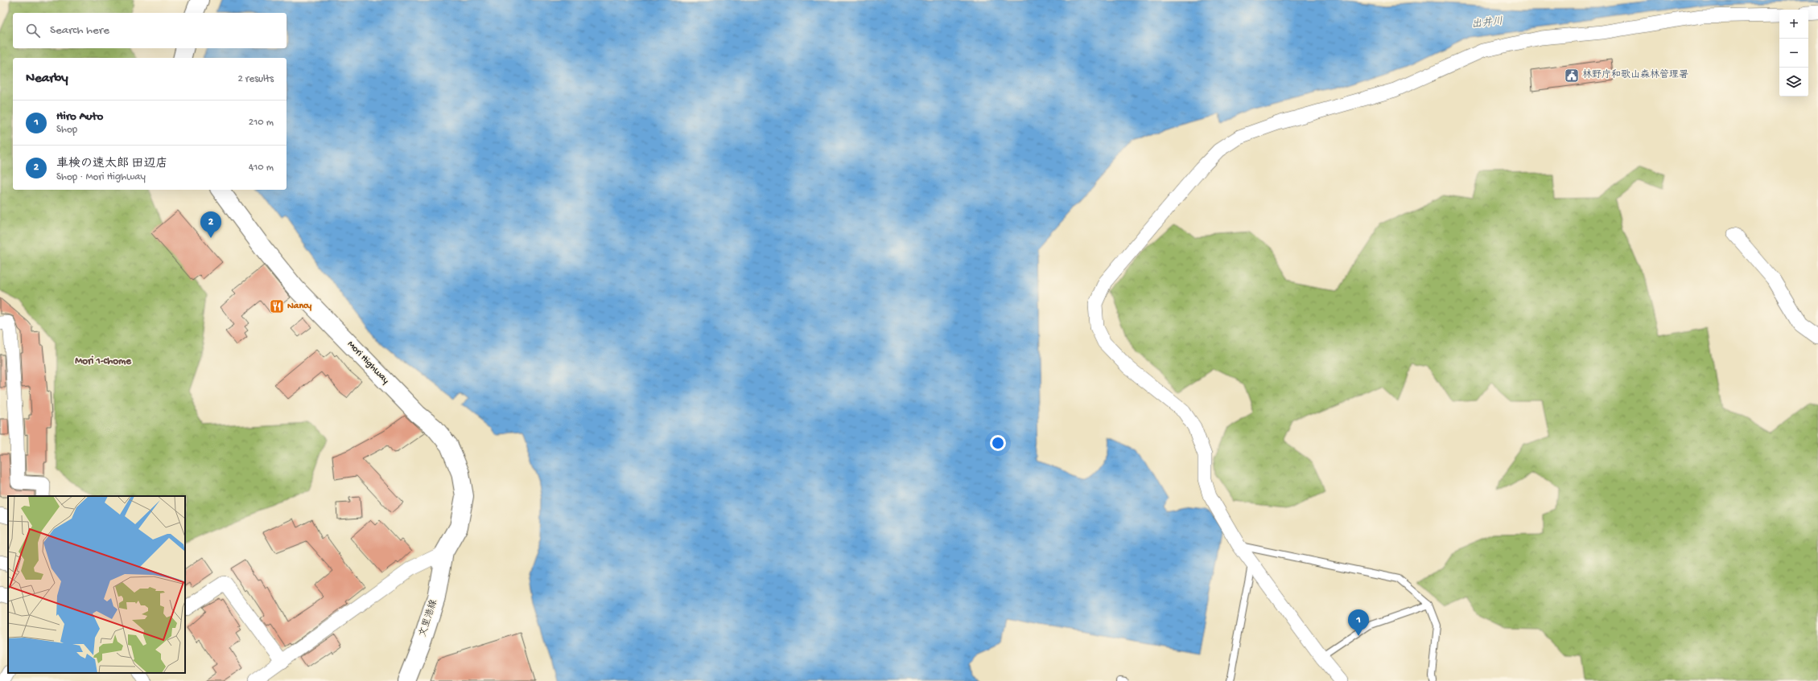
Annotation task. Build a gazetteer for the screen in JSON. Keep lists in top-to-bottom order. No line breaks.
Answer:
{"streets":{"main road":["Mori Highway","文里港線"]},"crossings":[["Mori Highway","文里港線"]],"districts":["Mori 1-chome"],"water":["出井川"],"places":{"public building":["林野庁和歌山森林管理署"],"restaurant":["Nancy"]},"page":{"map_buttons":["+","−"],"search":"Search here","heading":["Nearby","2 results"],"list":[{"mark":"1","name":"Hiro Auto","note":"Shop","value":"210 m"},{"mark":"2","name":"車検の速太郎 田辺店","note":"Shop · Mori Highway","value":"410 m"}],"pins":["2","1"]}}
